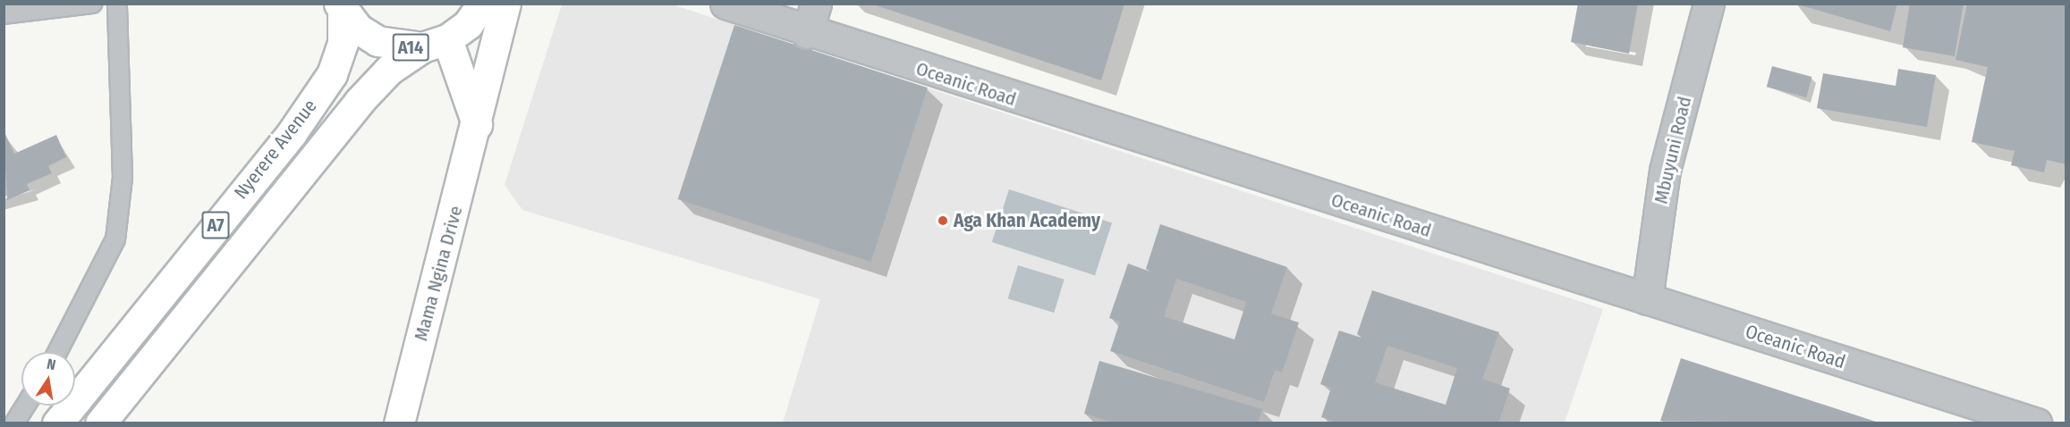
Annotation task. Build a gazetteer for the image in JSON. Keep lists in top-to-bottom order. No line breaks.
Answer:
{"streets":{"main road":["A14","Nyerere Avenue","A7","Mama Ngina Drive"],"street":["Oceanic Road","Mbuyuni Road"]},"crossings":[["A14","Nyerere Avenue"],["Oceanic Road","Mbuyuni Road"]],"places":["Aga Khan Academy"],"north":"top"}
